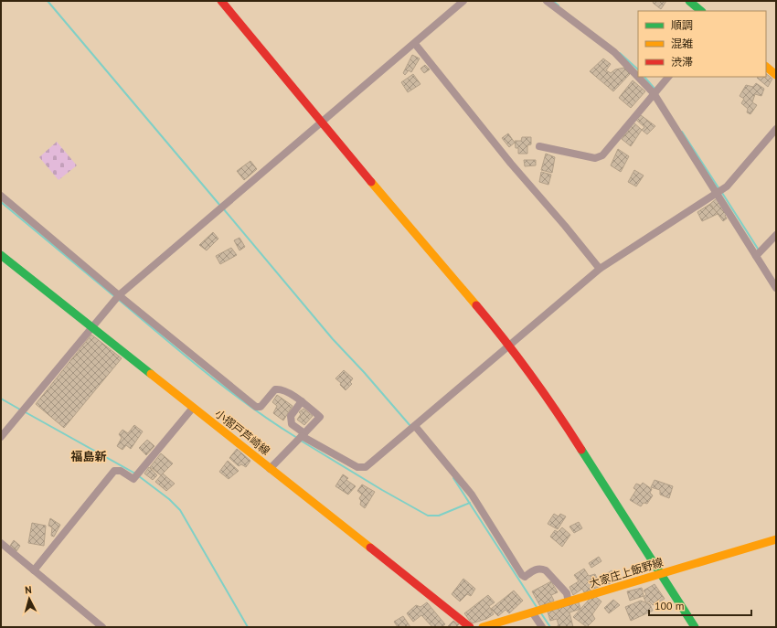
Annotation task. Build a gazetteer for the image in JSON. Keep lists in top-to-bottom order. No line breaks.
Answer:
{"streets":{"main road":["小摺戸芦崎線","大家庄上飯野線"]},"districts":["福島新"],"legend":["順調","混雑","渋滞"],"scale_bar":"100 m","north":"top"}
